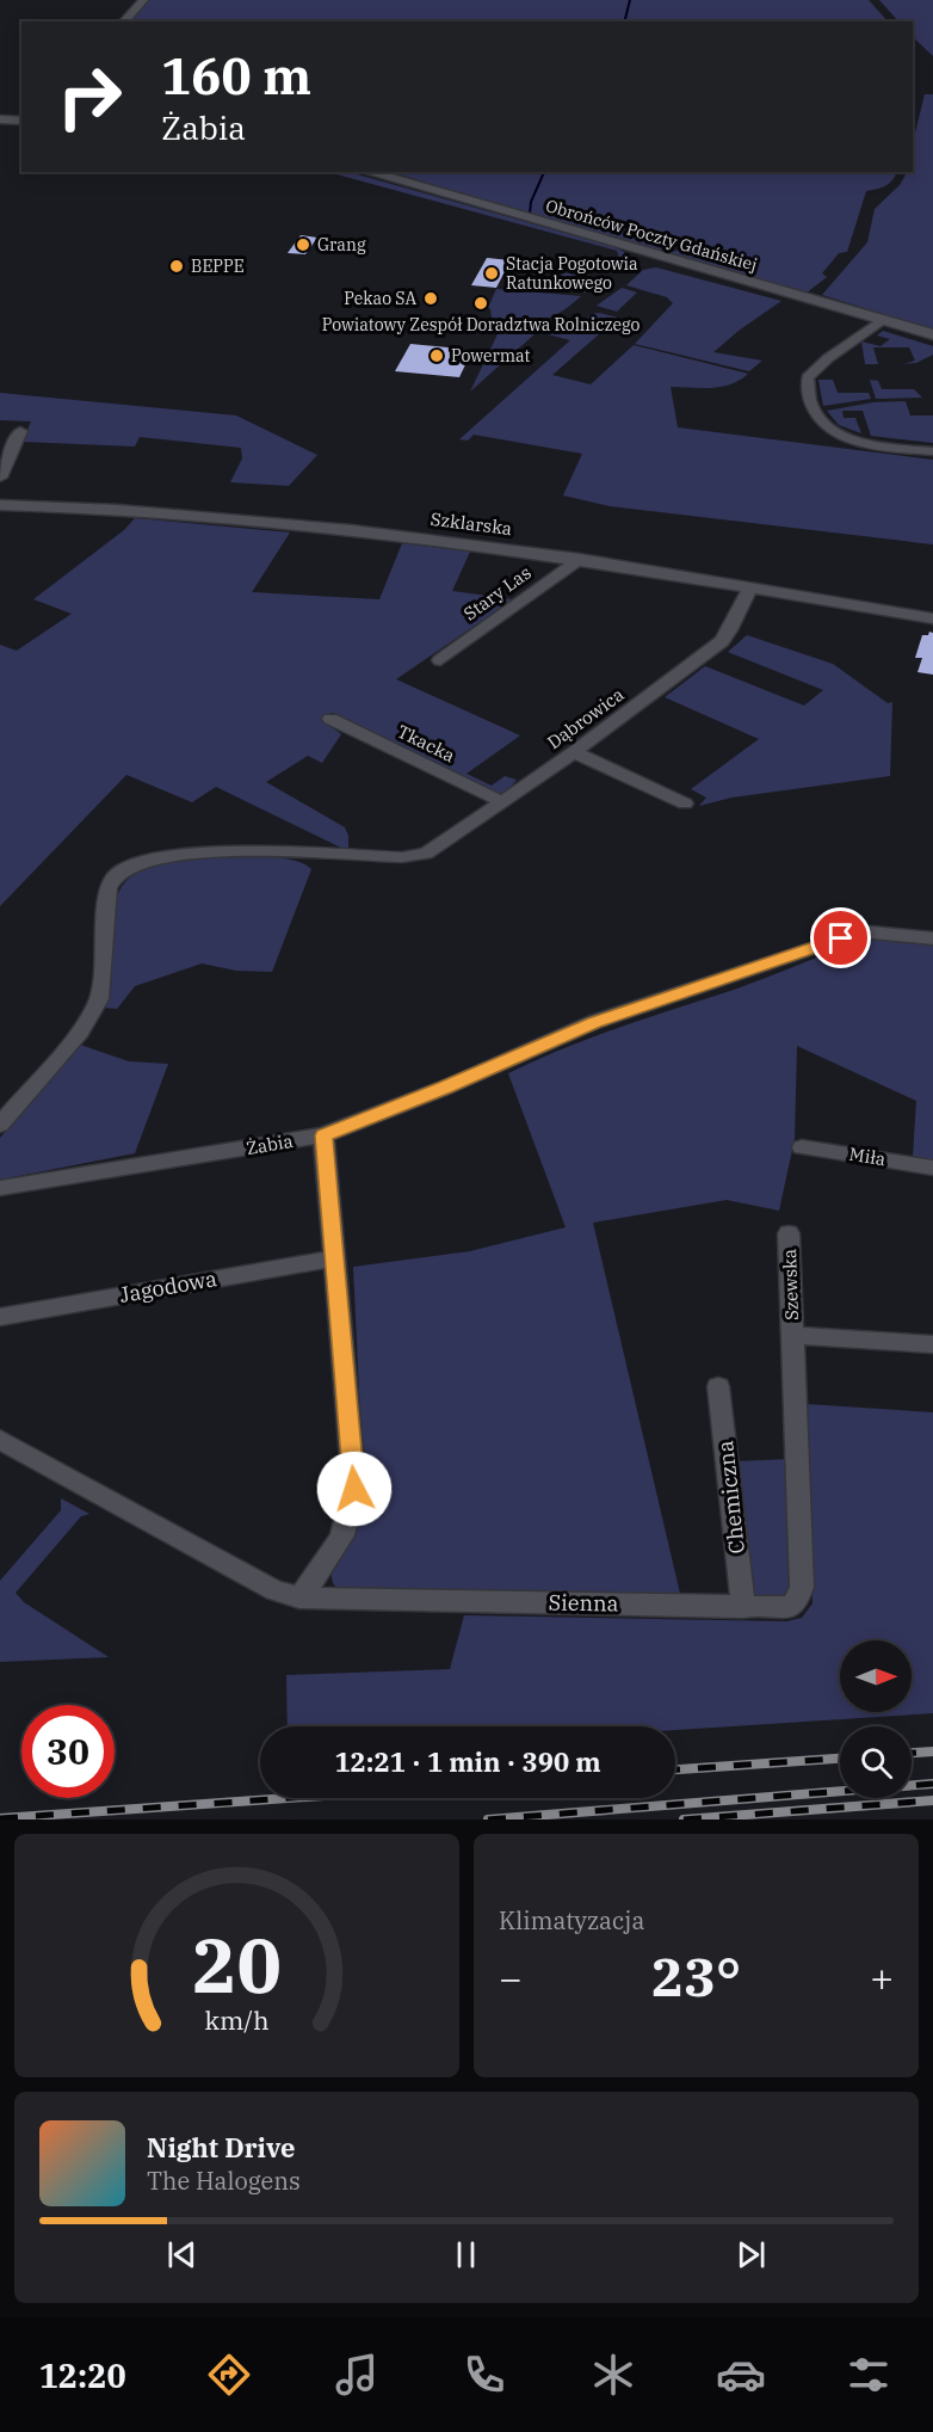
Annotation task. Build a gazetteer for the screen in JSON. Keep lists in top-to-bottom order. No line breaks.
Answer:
{"streets":{"street":["Obrońców Poczty Gdańskiej","Szklarska","Stary Las","Dąbrowica","Tkacka","Żabia","Miła","Szewska","Jagodowa","Chemiczna","Sienna"]},"crossings":[["Szklarska","Stary Las"],["Szklarska","Dąbrowica"],["Dąbrowica","Tkacka"],["Szewska","Sienna"],["Chemiczna","Sienna"]],"places":["Grang","BEPPE","Stacja Pogotowia Ratunkowego","Pekao SA","Powiatowy Zespół Doradztwa Rolniczego","Powermat"],"north":"right","page":{"turn":["160 m","Żabia"],"limit":"30","trip":"12:21 · 1 min · 390 m","tile":"Klimatyzacja","heat":["−","23°","+"],"song":["Night Drive","The Halogens"],"tabs":"12:20","gauge":["20","km/h"]}}
